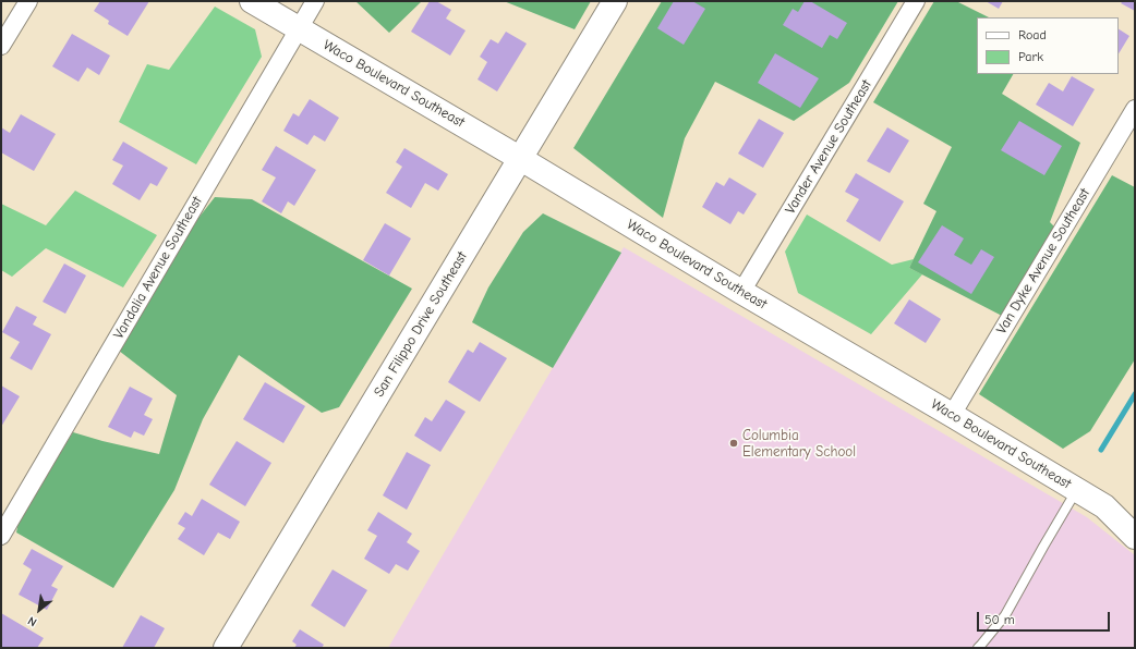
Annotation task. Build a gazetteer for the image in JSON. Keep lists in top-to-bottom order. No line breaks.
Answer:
{"streets":{"street":["Waco Boulevard Southeast","Vander Avenue Southeast","Van Dyke Avenue Southeast","Vandalia Avenue Southeast","San Filippo Drive Southeast"]},"crossings":[["Waco Boulevard Southeast","Vander Avenue Southeast"],["Waco Boulevard Southeast","Van Dyke Avenue Southeast"],["Waco Boulevard Southeast","Vandalia Avenue Southeast"],["Waco Boulevard Southeast","San Filippo Drive Southeast"]],"places":["Columbia Elementary School"],"legend":["Road","Park"],"scale_bar":"50 m","north":"bottom left"}
